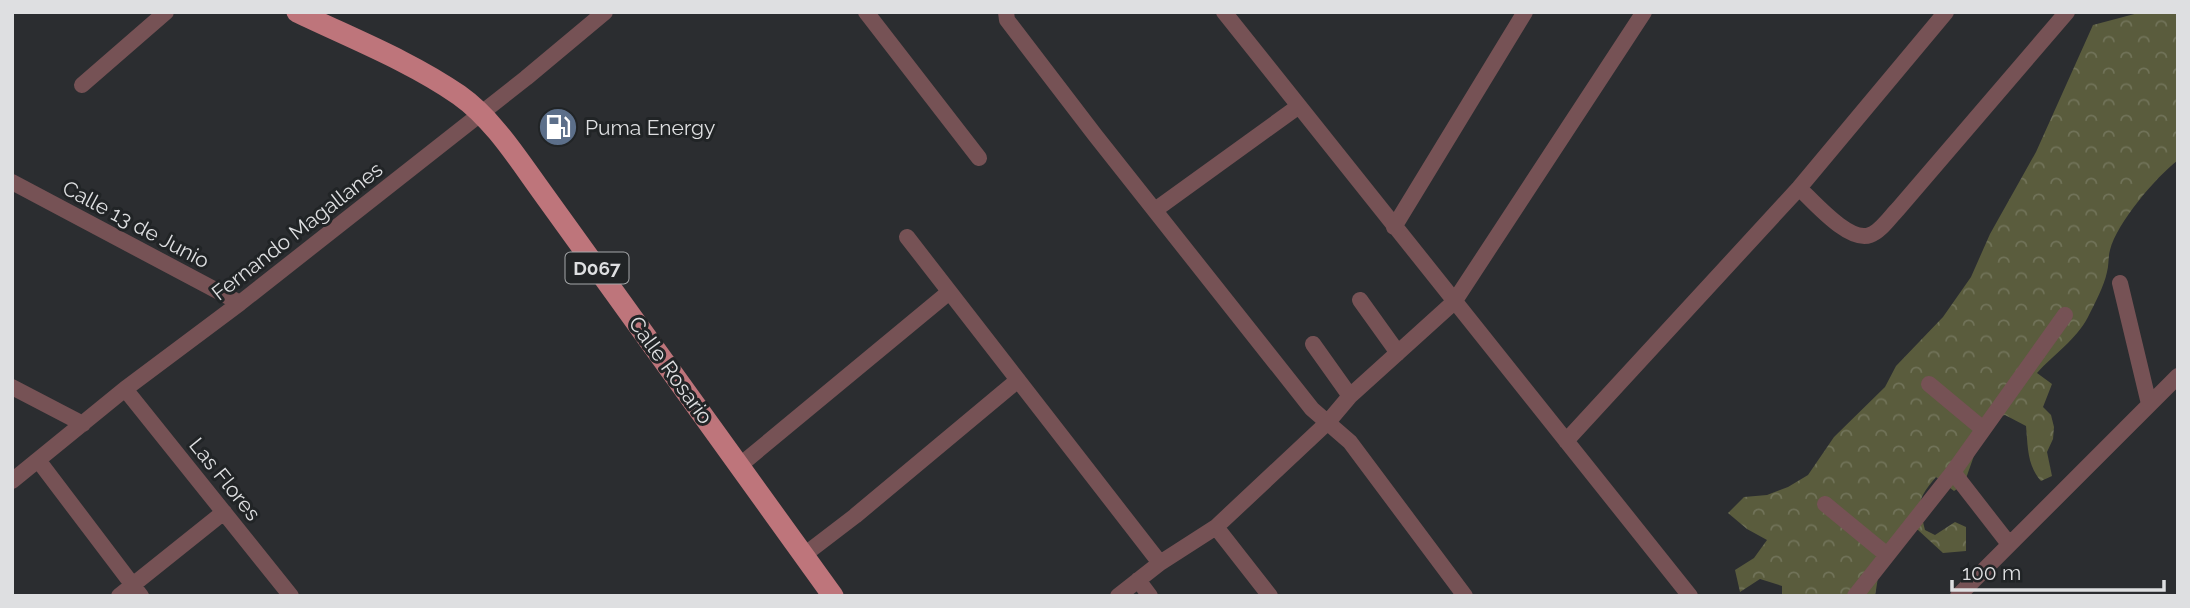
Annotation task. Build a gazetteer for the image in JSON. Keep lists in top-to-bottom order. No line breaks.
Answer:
{"streets":{"main road":["D067","Calle Rosario"],"street":["Calle 13 de Junio","Fernando Magallanes","Las Flores"]},"crossings":[["Calle 13 de Junio","Fernando Magallanes"],["Fernando Magallanes","Calle Rosario"],["Fernando Magallanes","Las Flores"]],"places":{"fuel station":["Puma Energy"]},"scale_bar":"100 m"}
